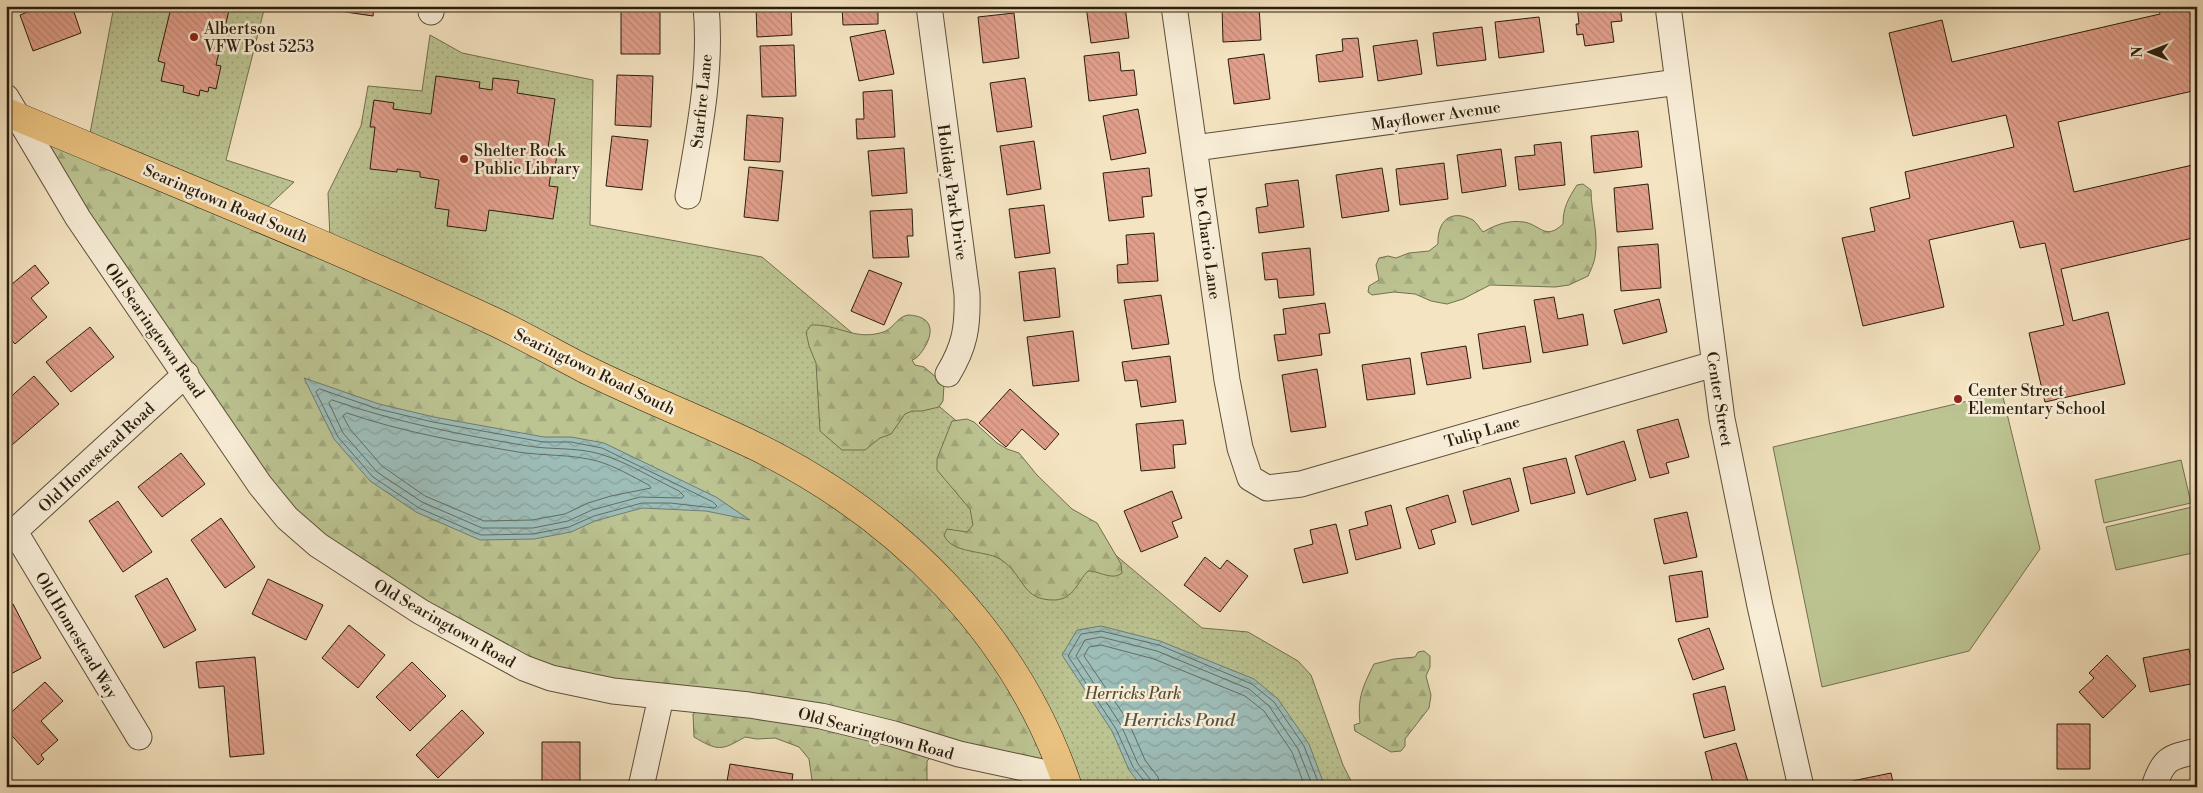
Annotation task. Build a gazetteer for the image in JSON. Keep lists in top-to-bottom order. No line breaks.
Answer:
{"streets":{"main road":["Searingtown Road South"],"street":["Starfire Lane","Mayflower Avenue","Holiday Park Drive","De Chario Lane","Old Searingtown Road","Center Street","Tulip Lane","Old Homestead Road","Old Homestead Way"]},"crossings":[["Mayflower Avenue","De Chario Lane"],["Mayflower Avenue","Center Street"],["Searingtown Road South","Old Searingtown Road"],["De Chario Lane","Tulip Lane"],["Old Searingtown Road","Old Homestead Road"],["Center Street","Tulip Lane"],["Old Homestead Road","Old Homestead Way"]],"water":["Herricks Pond"],"parks":["Herricks Park"],"places":["Albertson VFW Post 5253","Shelter Rock Public Library","Center Street Elementary School"],"north":"left"}
